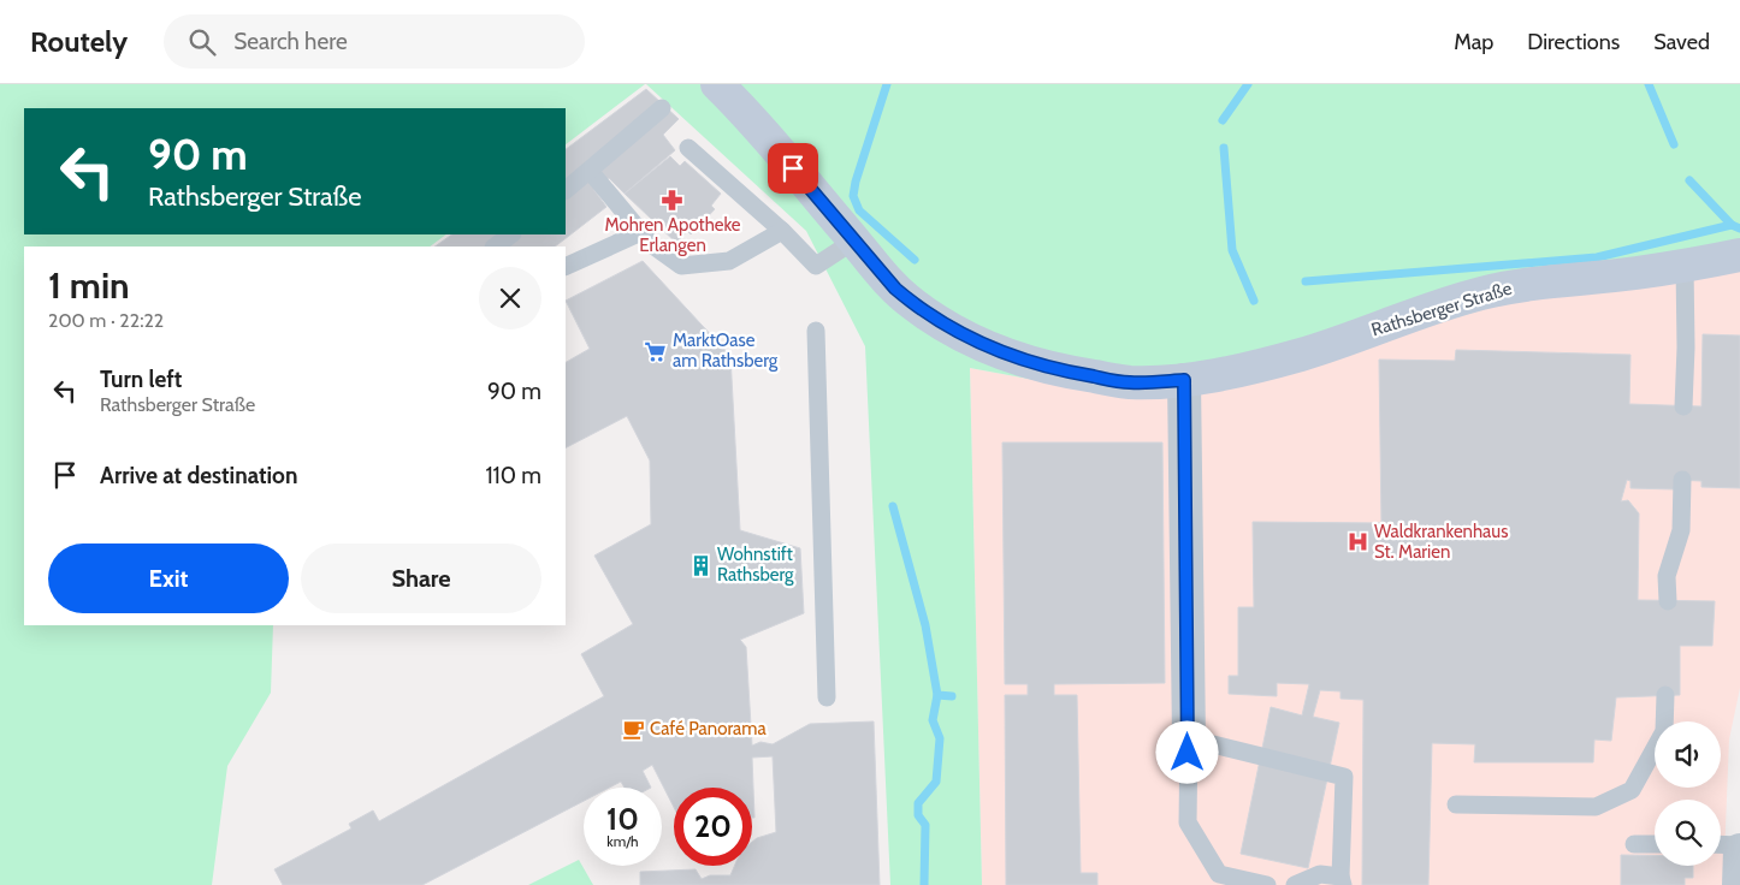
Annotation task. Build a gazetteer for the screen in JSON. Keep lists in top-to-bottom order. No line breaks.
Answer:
{"streets":{"street":["Rathsberger Straße"]},"places":{"pharmacy":["Mohren Apotheke Erlangen"],"supermarket":["MarktOase am Rathsberg"],"hospital":["Waldkrankenhaus St. Marien"],"building":["Wohnstift Rathsberg"],"cafe":["Café Panorama"]},"page":{"header":"Routely","search":"Search here","nav":["Map","Directions","Saved"],"turn":["90 m","Rathsberger Straße"],"heading":["1 min","200 m · 22:22"],"list":[{"name":"Turn left","note":"Rathsberger Straße","value":"90 m"},{"name":"Arrive at destination","value":"110 m"}],"buttons":["Exit","Share"],"speed":"10 km/h","limit":"20"}}
